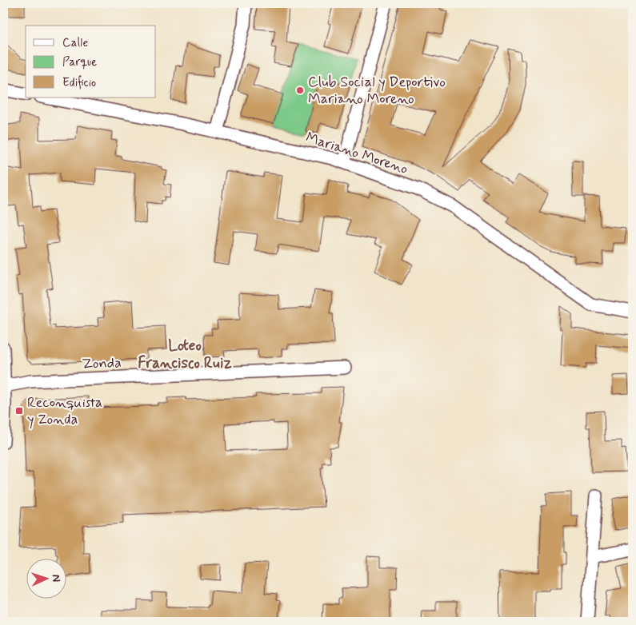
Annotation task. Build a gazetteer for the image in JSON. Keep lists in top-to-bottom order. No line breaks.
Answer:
{"streets":{"street":["Mariano Moreno","Zonda"]},"districts":["Loteo Francisco Ruiz"],"places":{"other":["Club Social y Deportivo Mariano Moreno"],"transit":["Reconquista y Zonda"]},"legend":["Calle","Parque","Edificio"],"north":"right"}
